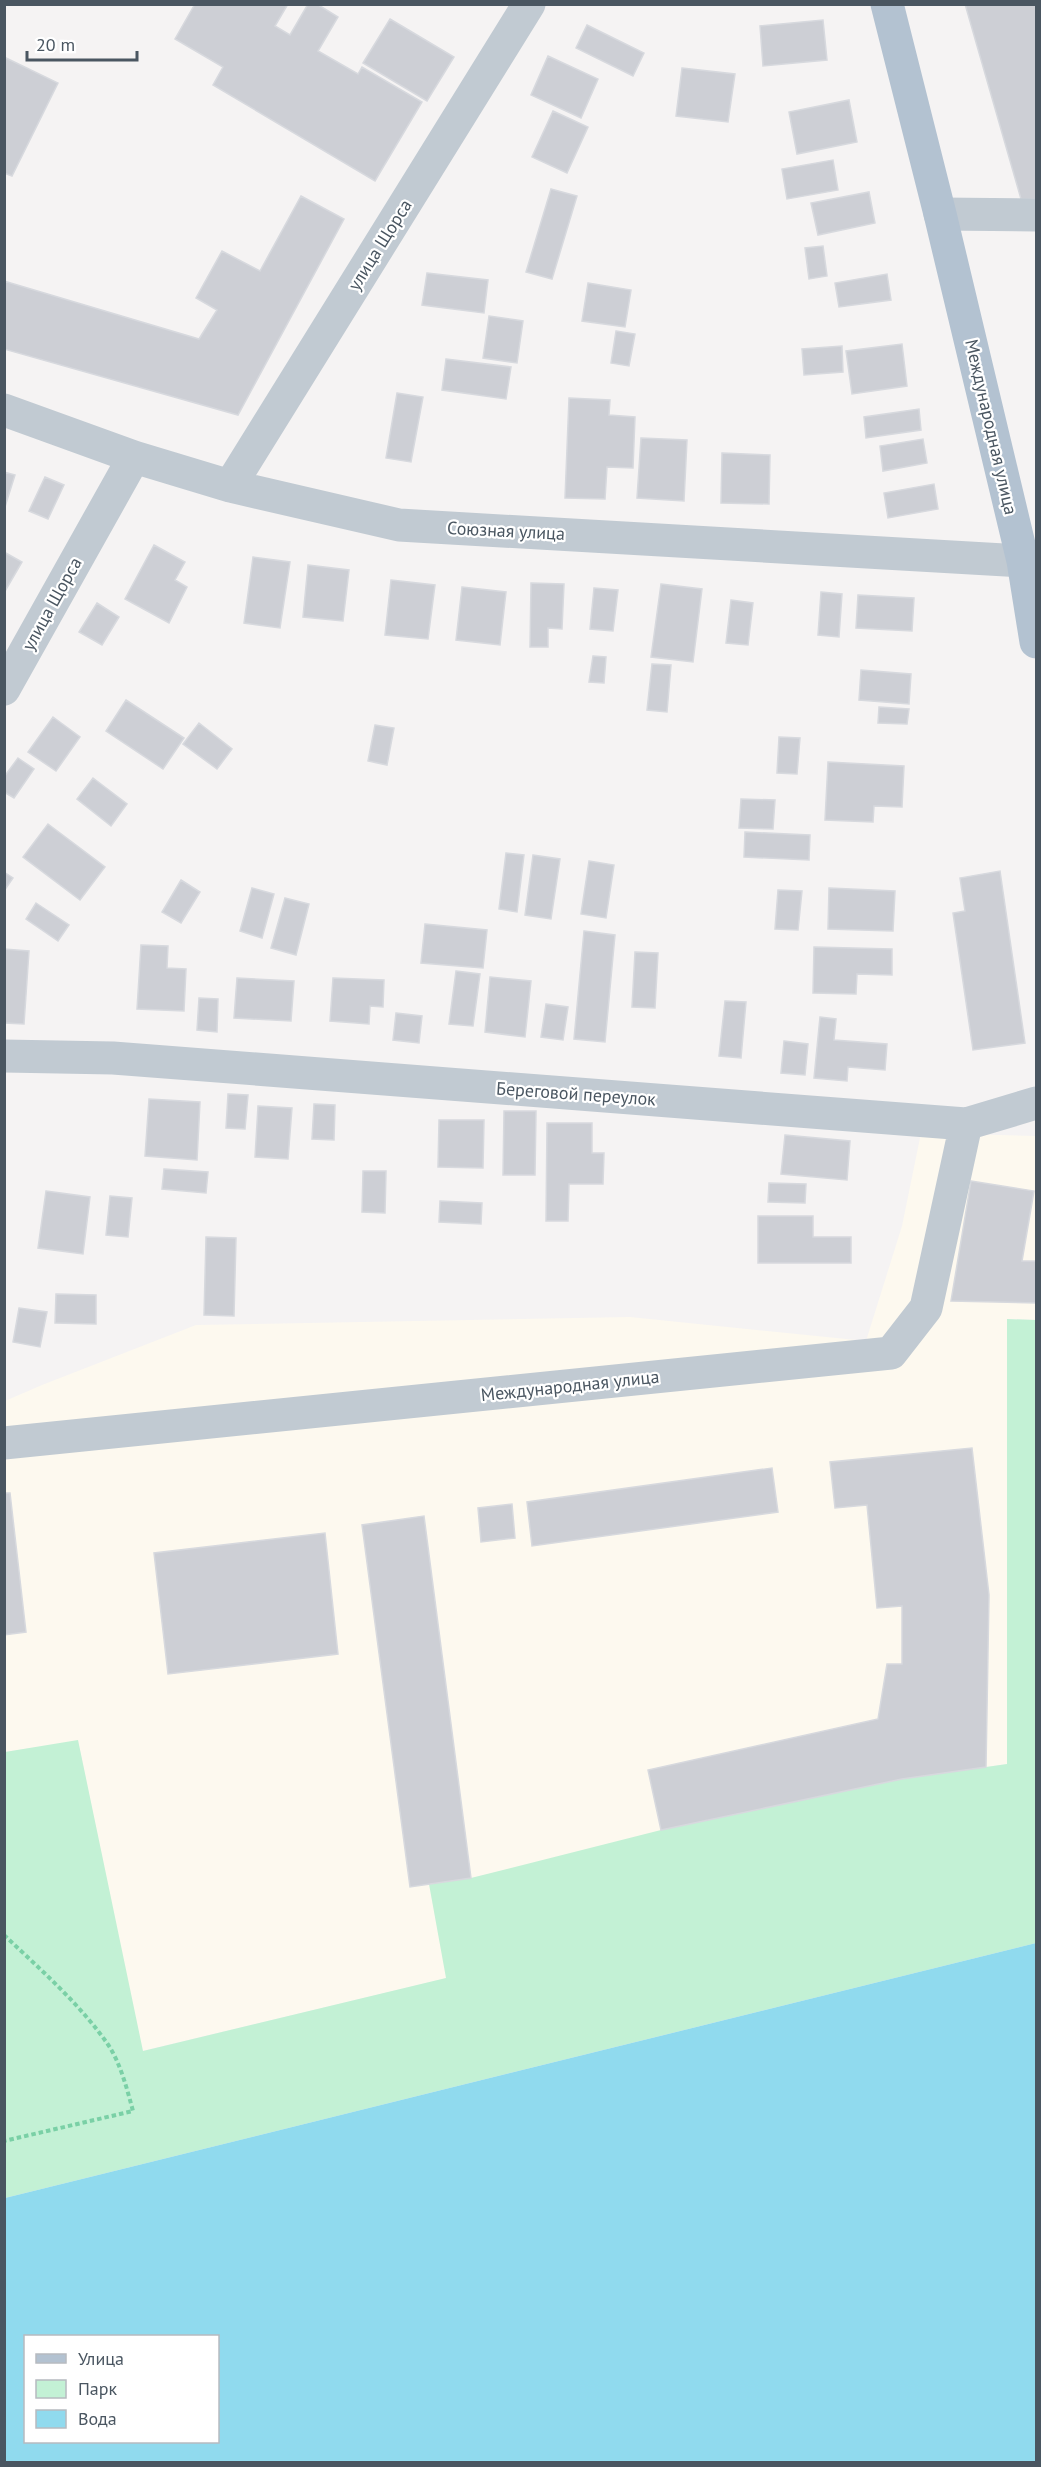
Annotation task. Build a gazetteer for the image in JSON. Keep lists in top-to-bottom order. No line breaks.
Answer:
{"streets":{"main road":["Международная улица"],"street":["улица Щорса","Союзная улица","Береговой переулок"]},"crossings":[["улица Щорса","Союзная улица"],["Международная улица","Союзная улица"],["Международная улица","Береговой переулок"]],"legend":["Улица","Парк","Вода"],"scale_bar":"20 m"}
